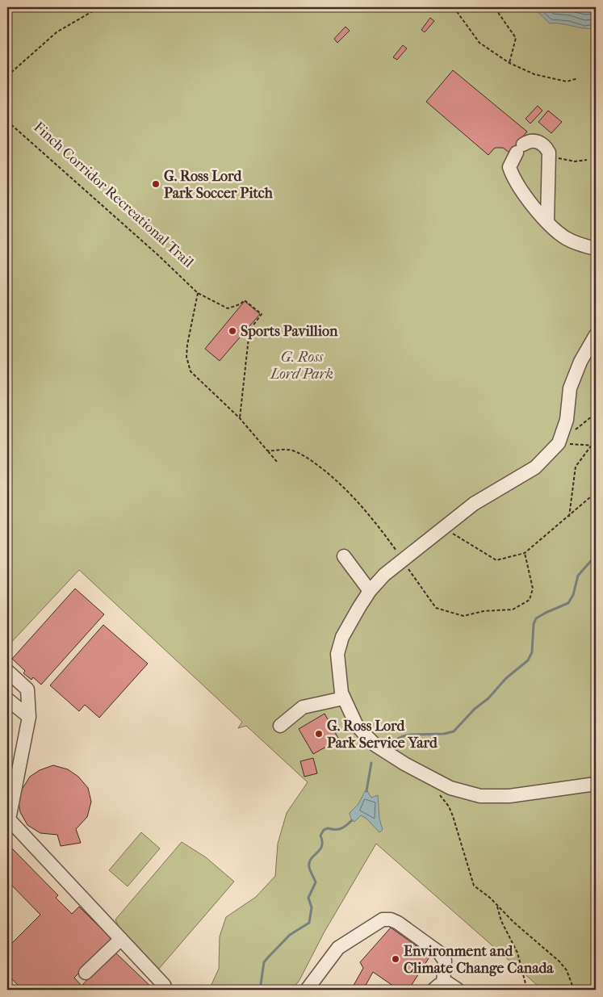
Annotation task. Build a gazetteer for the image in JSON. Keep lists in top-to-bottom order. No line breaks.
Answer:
{"streets":{"path":["Finch Corridor Recreational Trail"]},"parks":["G. Ross Lord Park"],"places":["G. Ross Lord Park Soccer Pitch","Sports Pavillion","G. Ross Lord Park Service Yard","Environment and Climate Change Canada"]}
